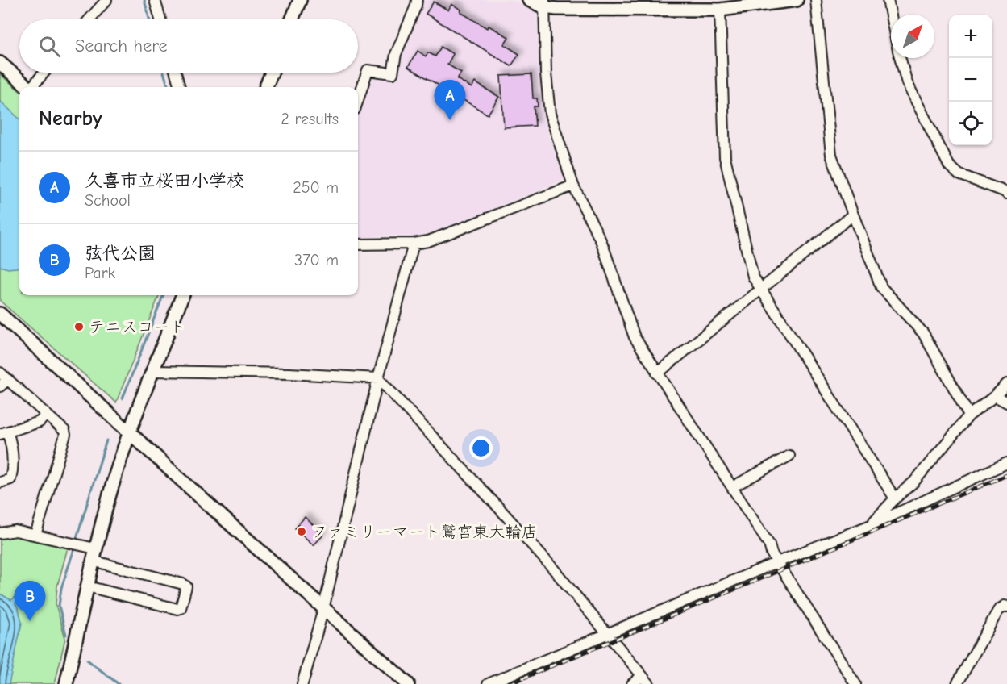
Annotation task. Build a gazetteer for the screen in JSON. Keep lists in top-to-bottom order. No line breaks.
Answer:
{"places":["テニスコート","ファミリーマート鷲宮東大輪店"],"north":"top right","page":{"map_buttons":["+","−"],"search":"Search here","pins":["A","B"],"heading":["Nearby","2 results"],"list":[{"mark":"A","name":"久喜市立桜田小学校","note":"School","value":"250 m"},{"mark":"B","name":"弦代公園","note":"Park","value":"370 m"}]}}
